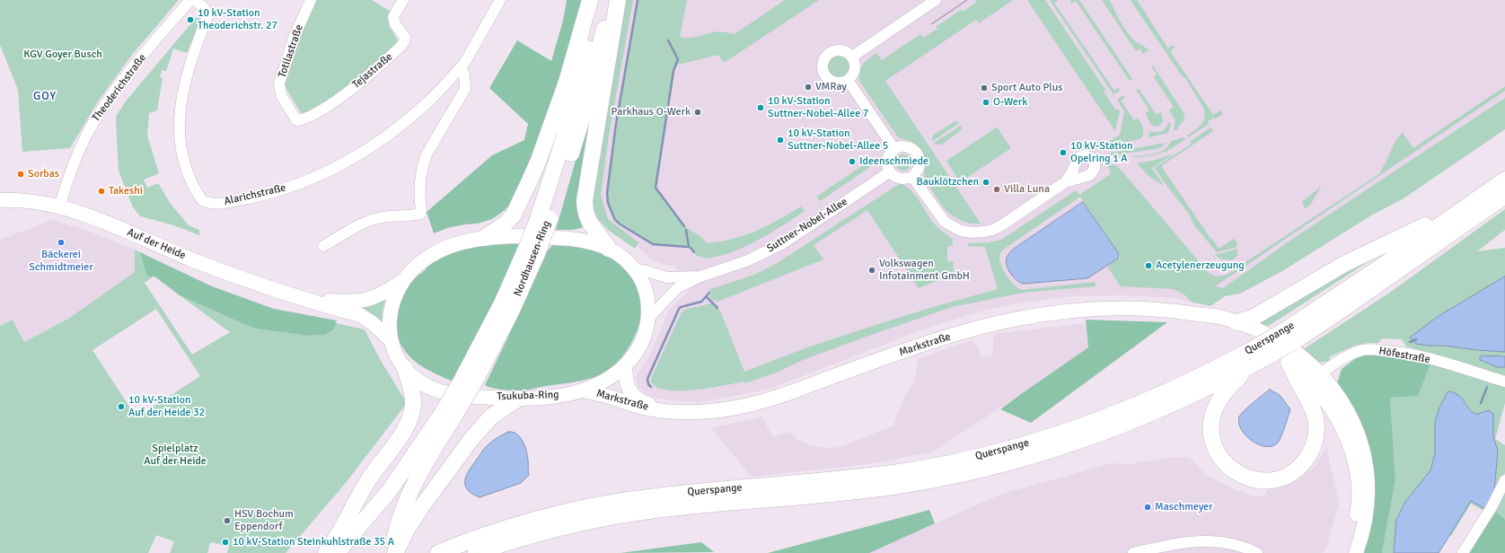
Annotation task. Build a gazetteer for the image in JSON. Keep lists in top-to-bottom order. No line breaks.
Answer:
{"streets":{"highway":["Nordhausen-Ring","Querspange"],"main road":["Auf der Heide","Markstraße","Tsukuba-Ring"],"street":["Totilastraße","Tejastraße","Theoderichstraße","Alarichstraße","Suttner-Nobel-Allee","Höfestraße"]},"crossings":[["Totilastraße","Tejastraße"],["Theoderichstraße","Auf der Heide"],["Suttner-Nobel-Allee","Tsukuba-Ring"],["Auf der Heide","Tsukuba-Ring"],["Markstraße","Höfestraße"],["Markstraße","Tsukuba-Ring"]],"districts":["GOY"],"parks":["KGV Goyer Busch","Spielplatz Auf der Heide"],"places":["10 kV-Station Theoderichstr. 27","VMRay","Sport Auto Plus","O-Werk","10 kV-Station Suttner-Nobel-Allee 7","Parkhaus O-Werk","10 kV-Station Suttner-Nobel-Allee 5","10 kV-Station Opelring 1 A","Ideenschmiede","Sorbas","Bauklötzchen","Villa Luna","Takeshi","Bäckerei Schmidtmeier","Acetylenerzeugung","Volkswagen Infotainment GmbH","10 kV-Station Auf der Heide 32","Maschmeyer","HSV Bochum Eppendorf","10 kV-Station Steinkuhlstraße 35 A"]}
